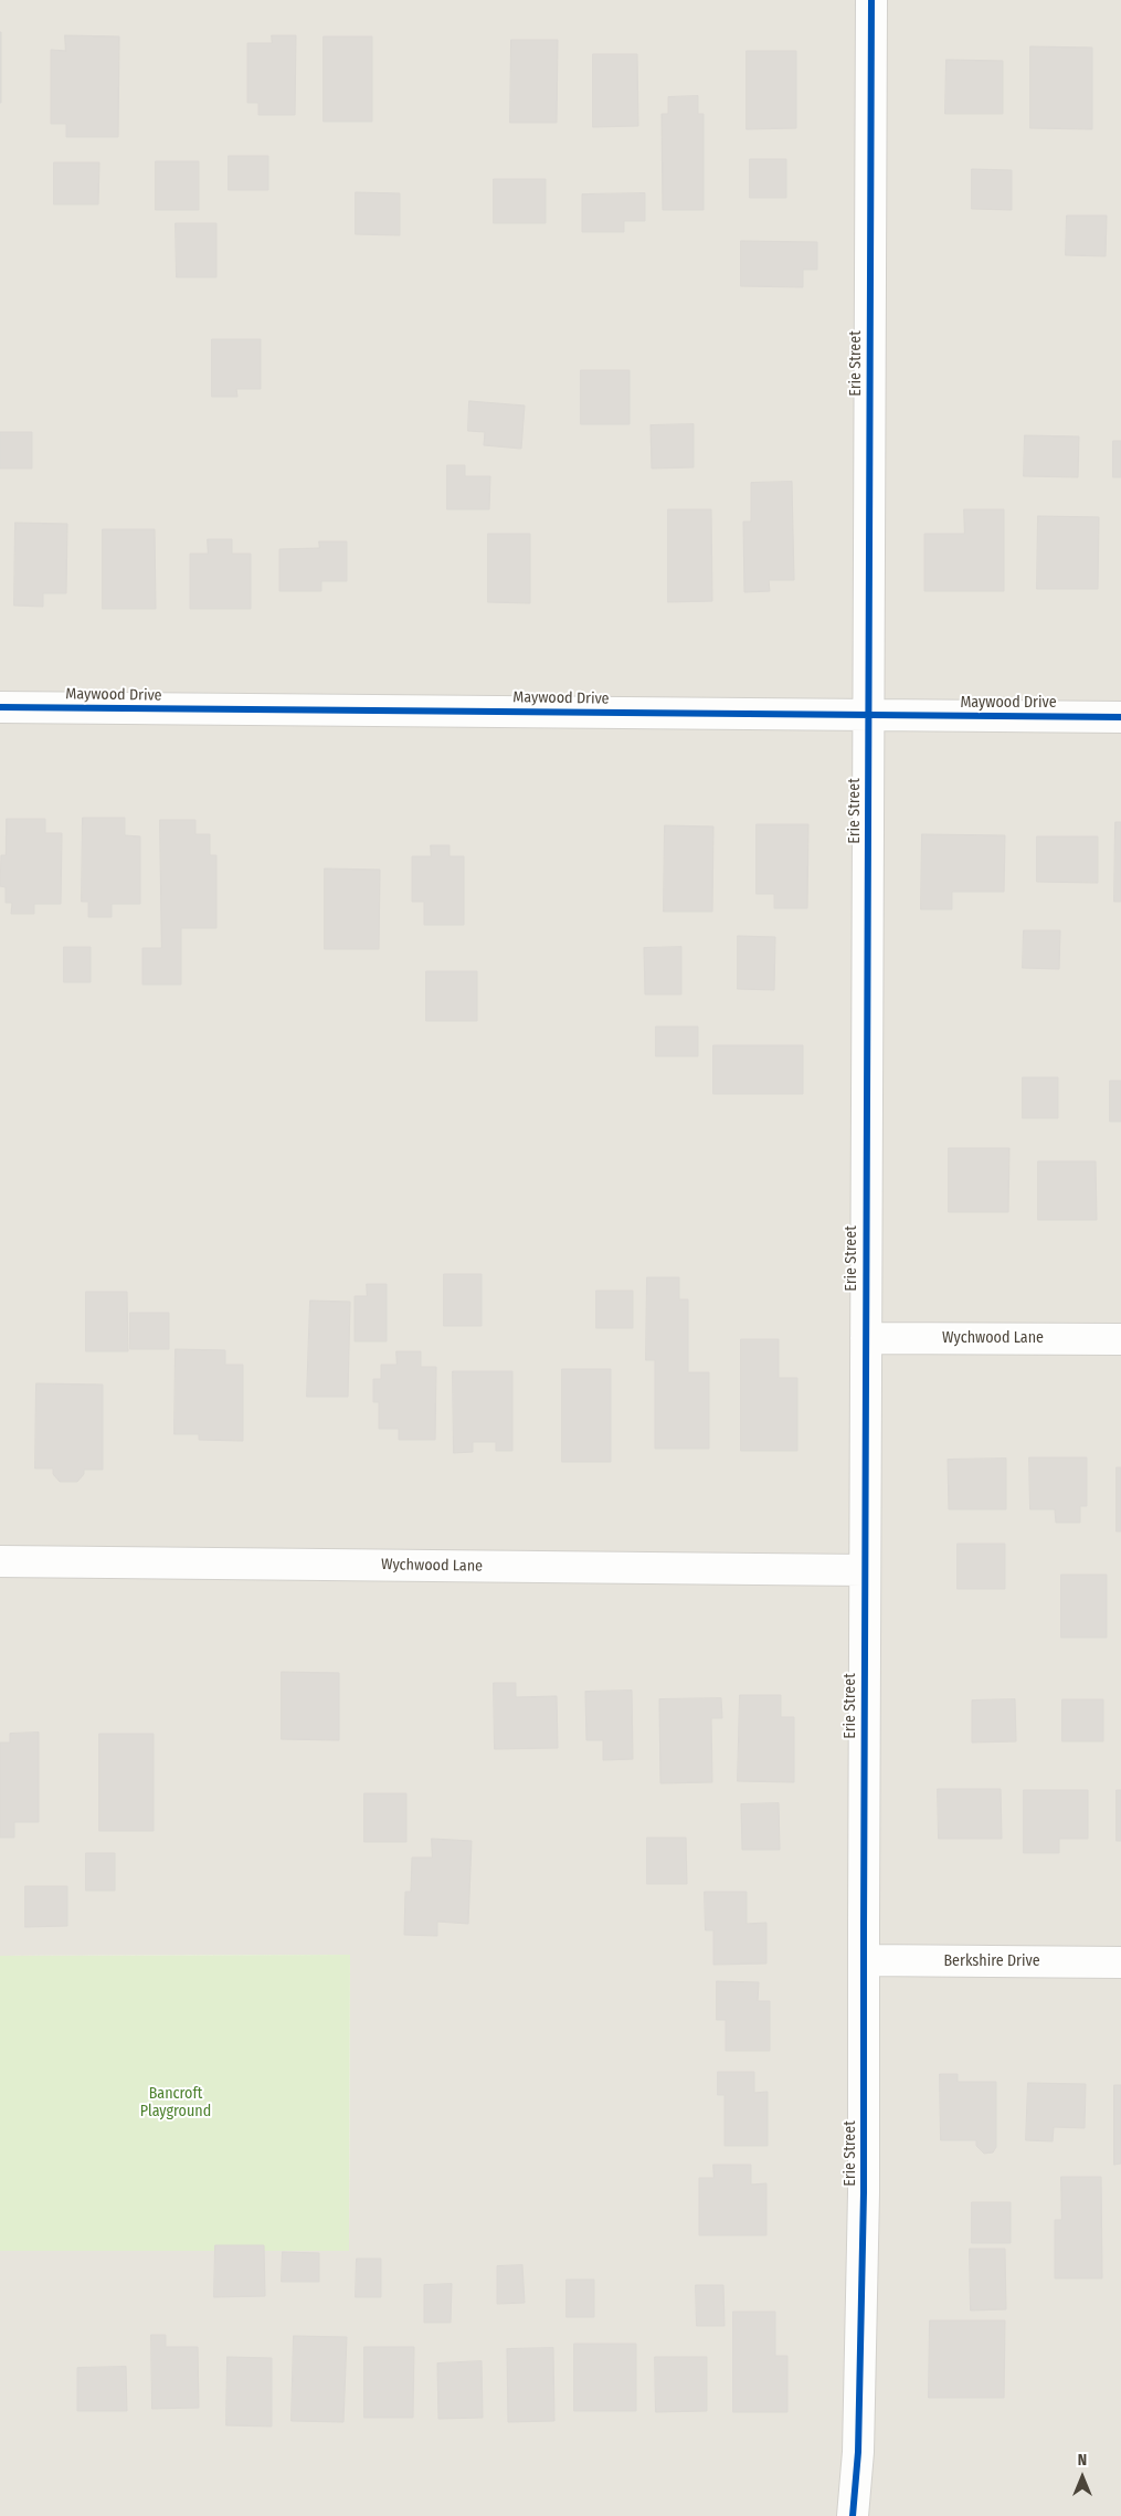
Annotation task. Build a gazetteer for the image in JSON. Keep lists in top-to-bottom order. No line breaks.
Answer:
{"streets":{"street":["Erie Street","Maywood Drive","Wychwood Lane","Berkshire Drive"]},"crossings":[["Erie Street","Maywood Drive"],["Erie Street","Wychwood Lane"],["Erie Street","Berkshire Drive"]],"parks":["Bancroft Playground"],"north":"top"}
